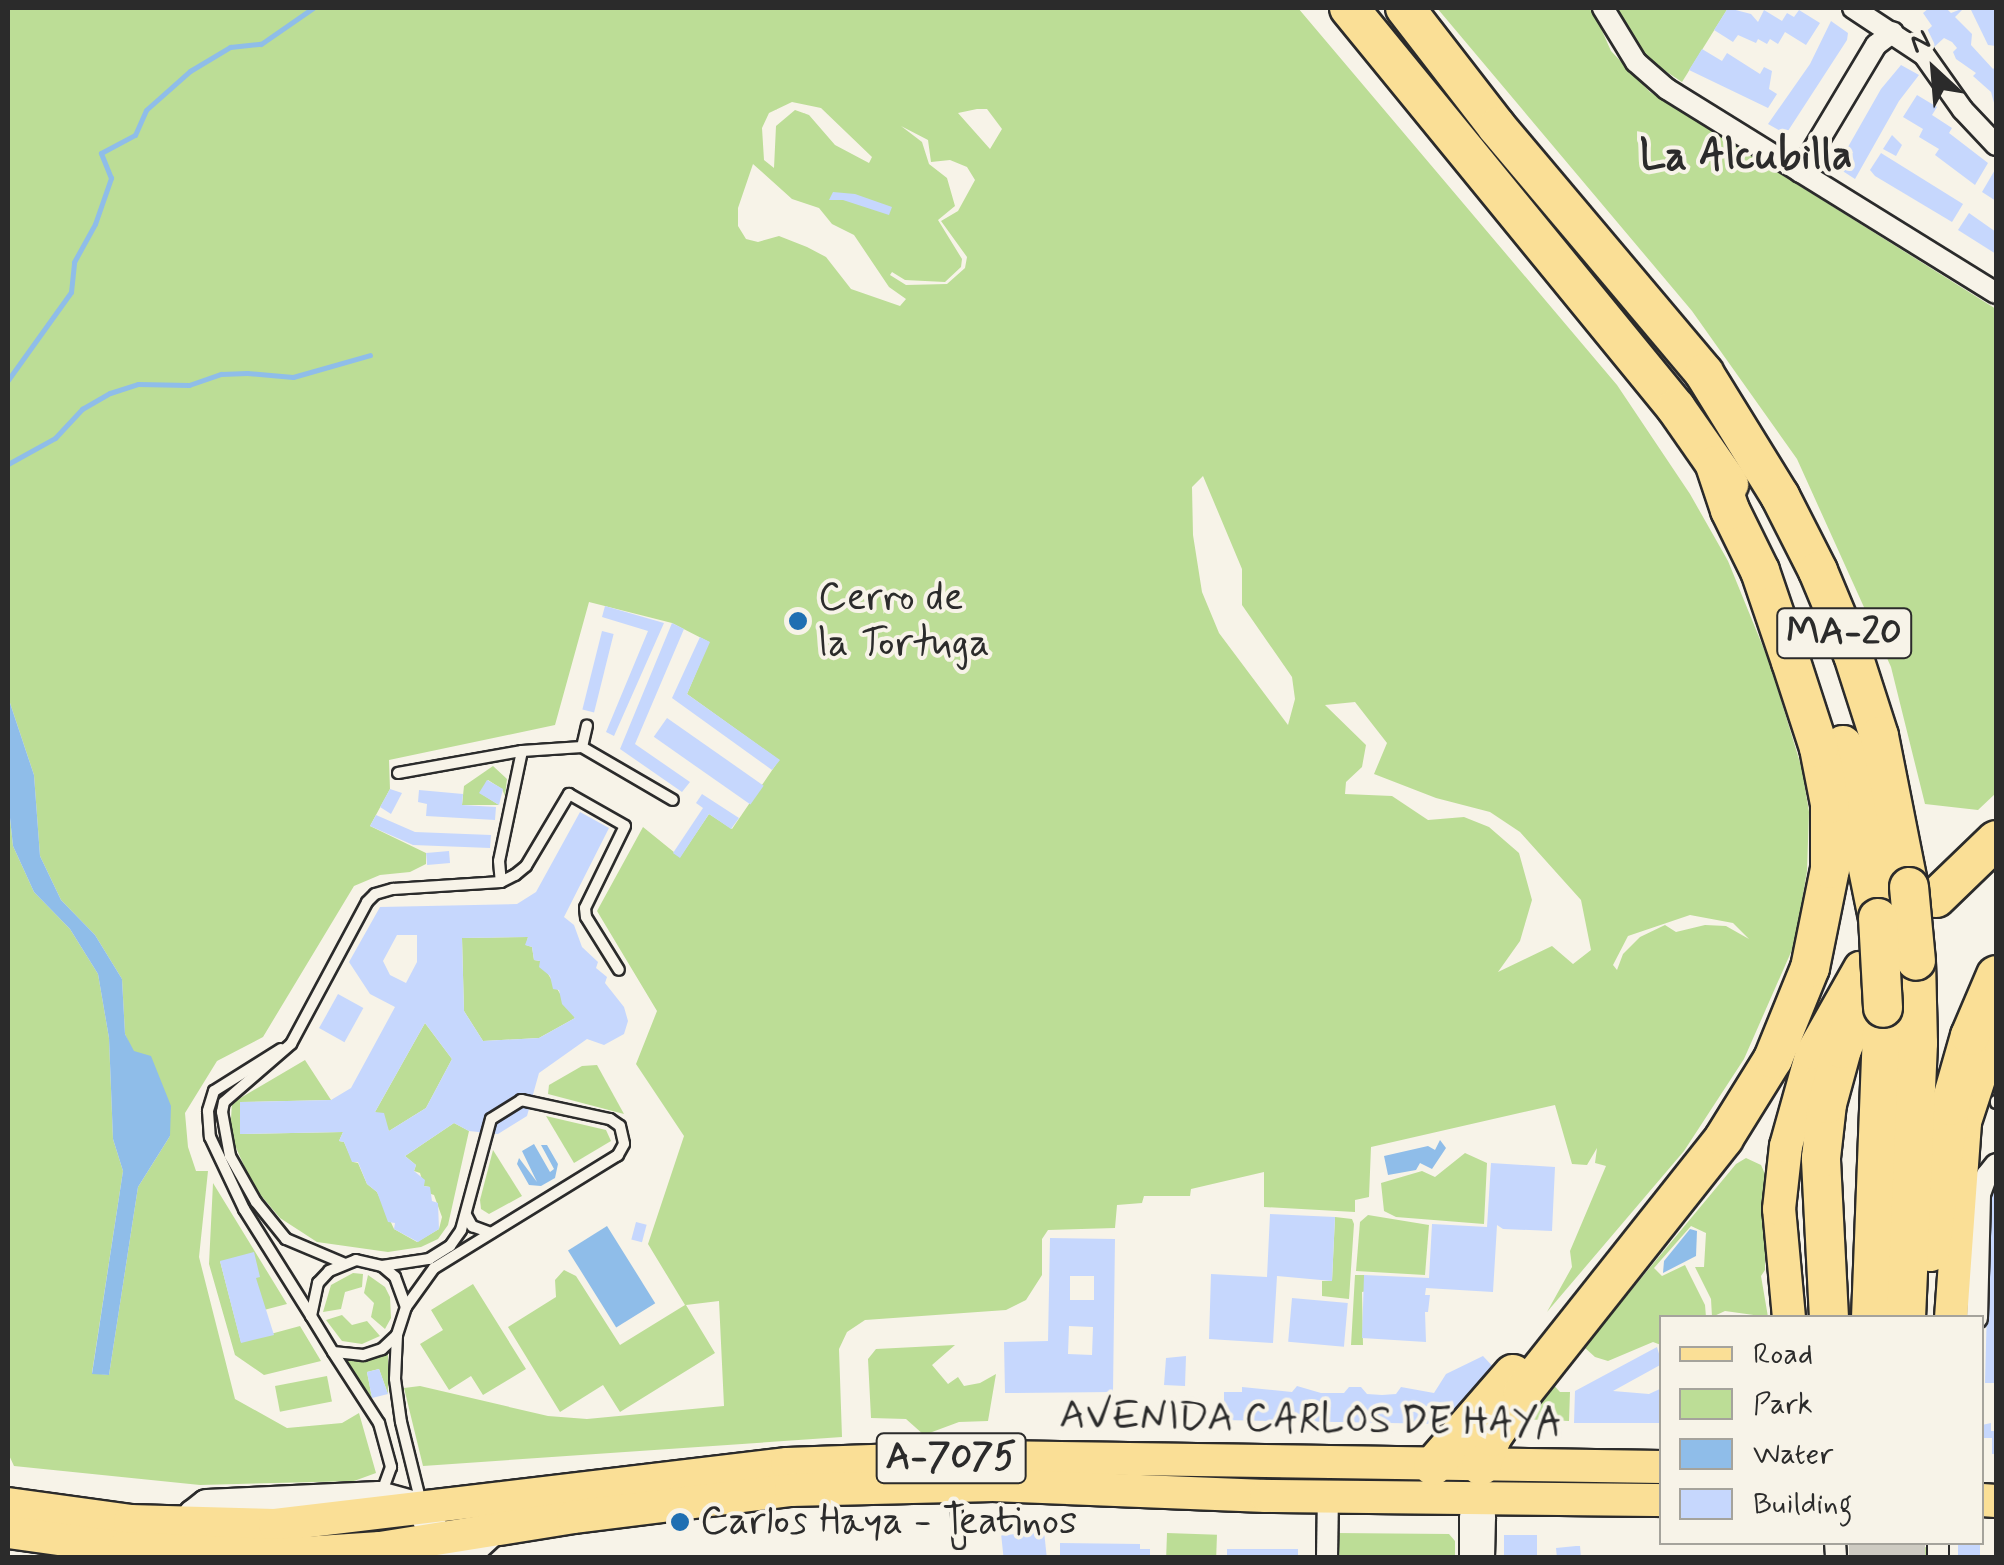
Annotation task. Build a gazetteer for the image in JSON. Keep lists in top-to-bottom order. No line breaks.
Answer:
{"streets":{"highway":["MA-20"],"main road":["AVENIDA CARLOS DE HAYA","A-7075"]},"crossings":[["AVENIDA CARLOS DE HAYA","A-7075"]],"districts":["La Alcubilla"],"places":["Cerro de la Tortuga","Carlos Haya - Teatinos"],"legend":["Road","Park","Water","Building"],"north":"top left"}
